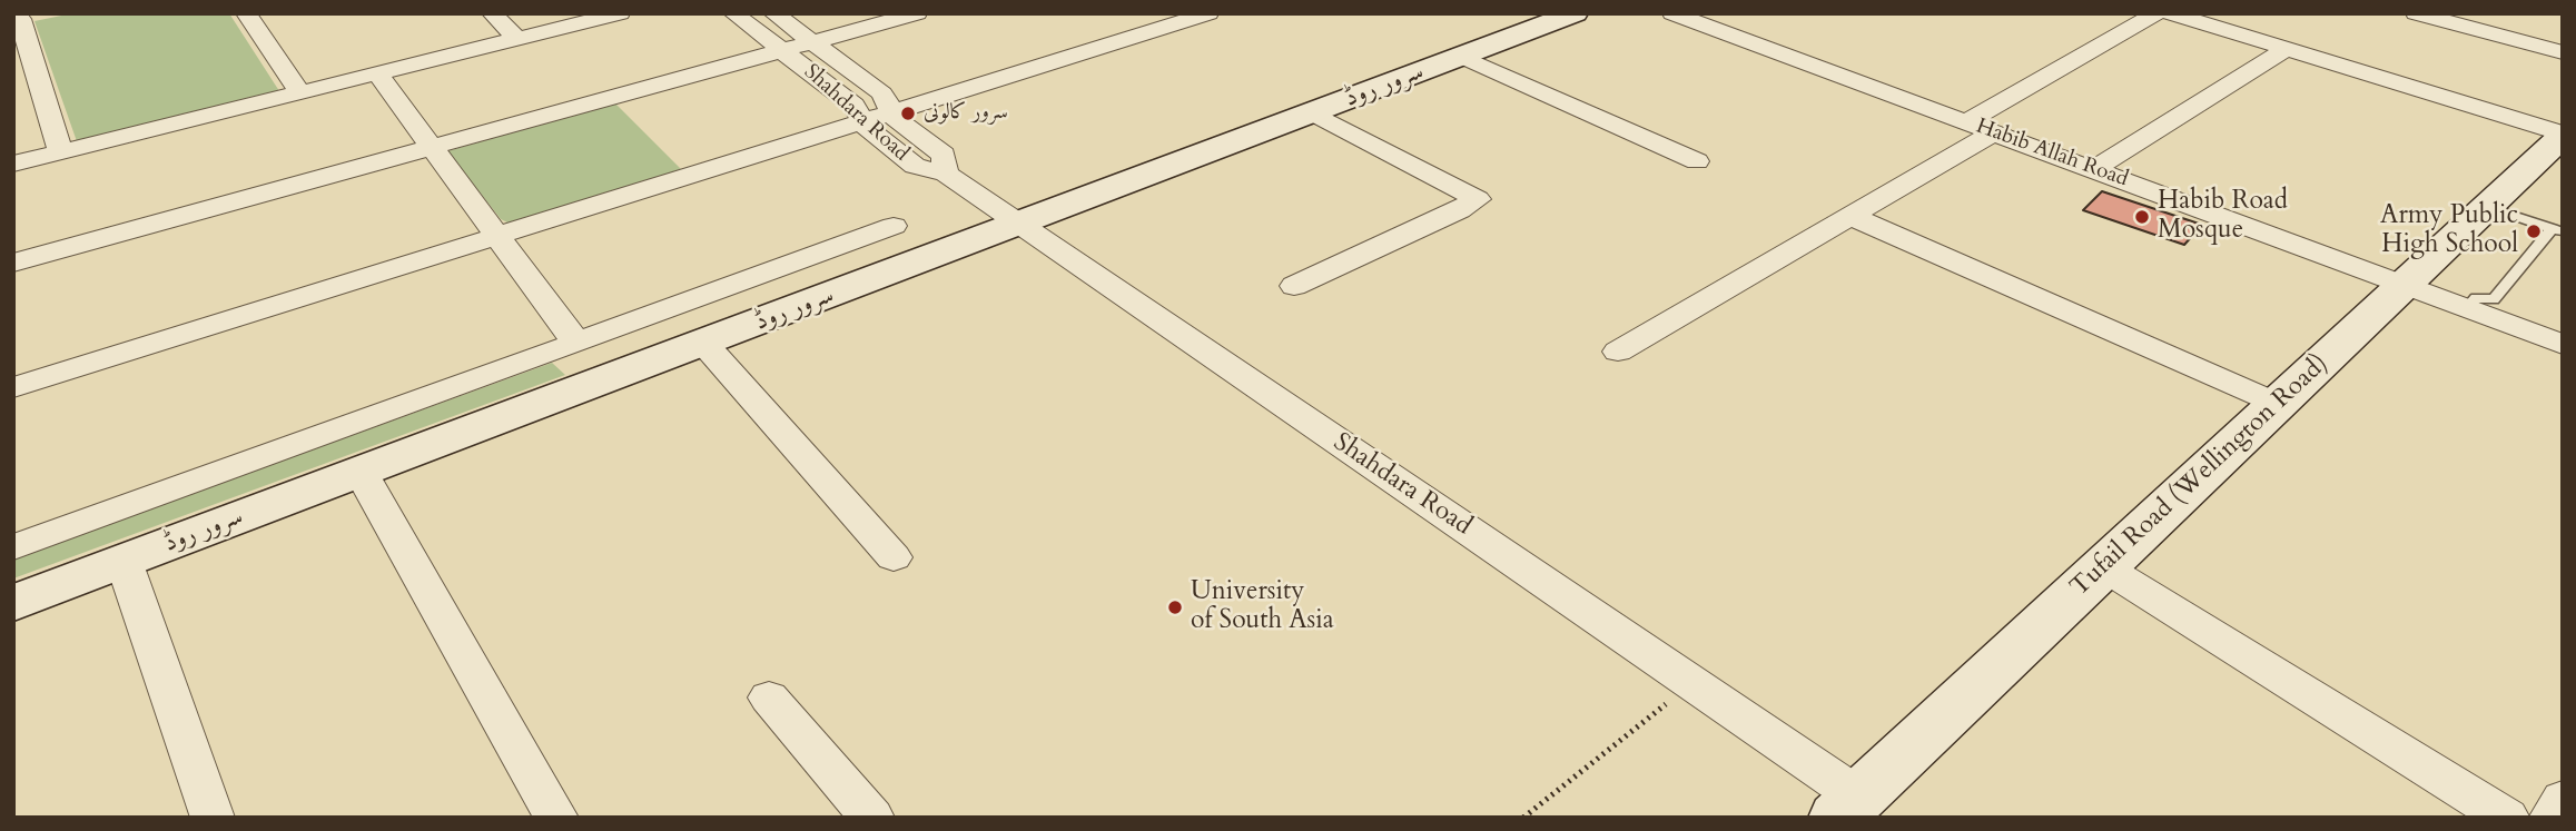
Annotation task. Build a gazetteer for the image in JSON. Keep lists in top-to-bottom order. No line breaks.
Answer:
{"streets":{"street":["سرور روڈ","Shahdara Road","Habib Allah Road","Tufail Road (Wellington Road)"]},"crossings":[["سرور روڈ","Shahdara Road"],["Shahdara Road","Tufail Road (Wellington Road)"],["Habib Allah Road","Tufail Road (Wellington Road)"]],"places":["سرور کالونی","Habib Road Mosque","Army Public High School","University of South Asia"]}
